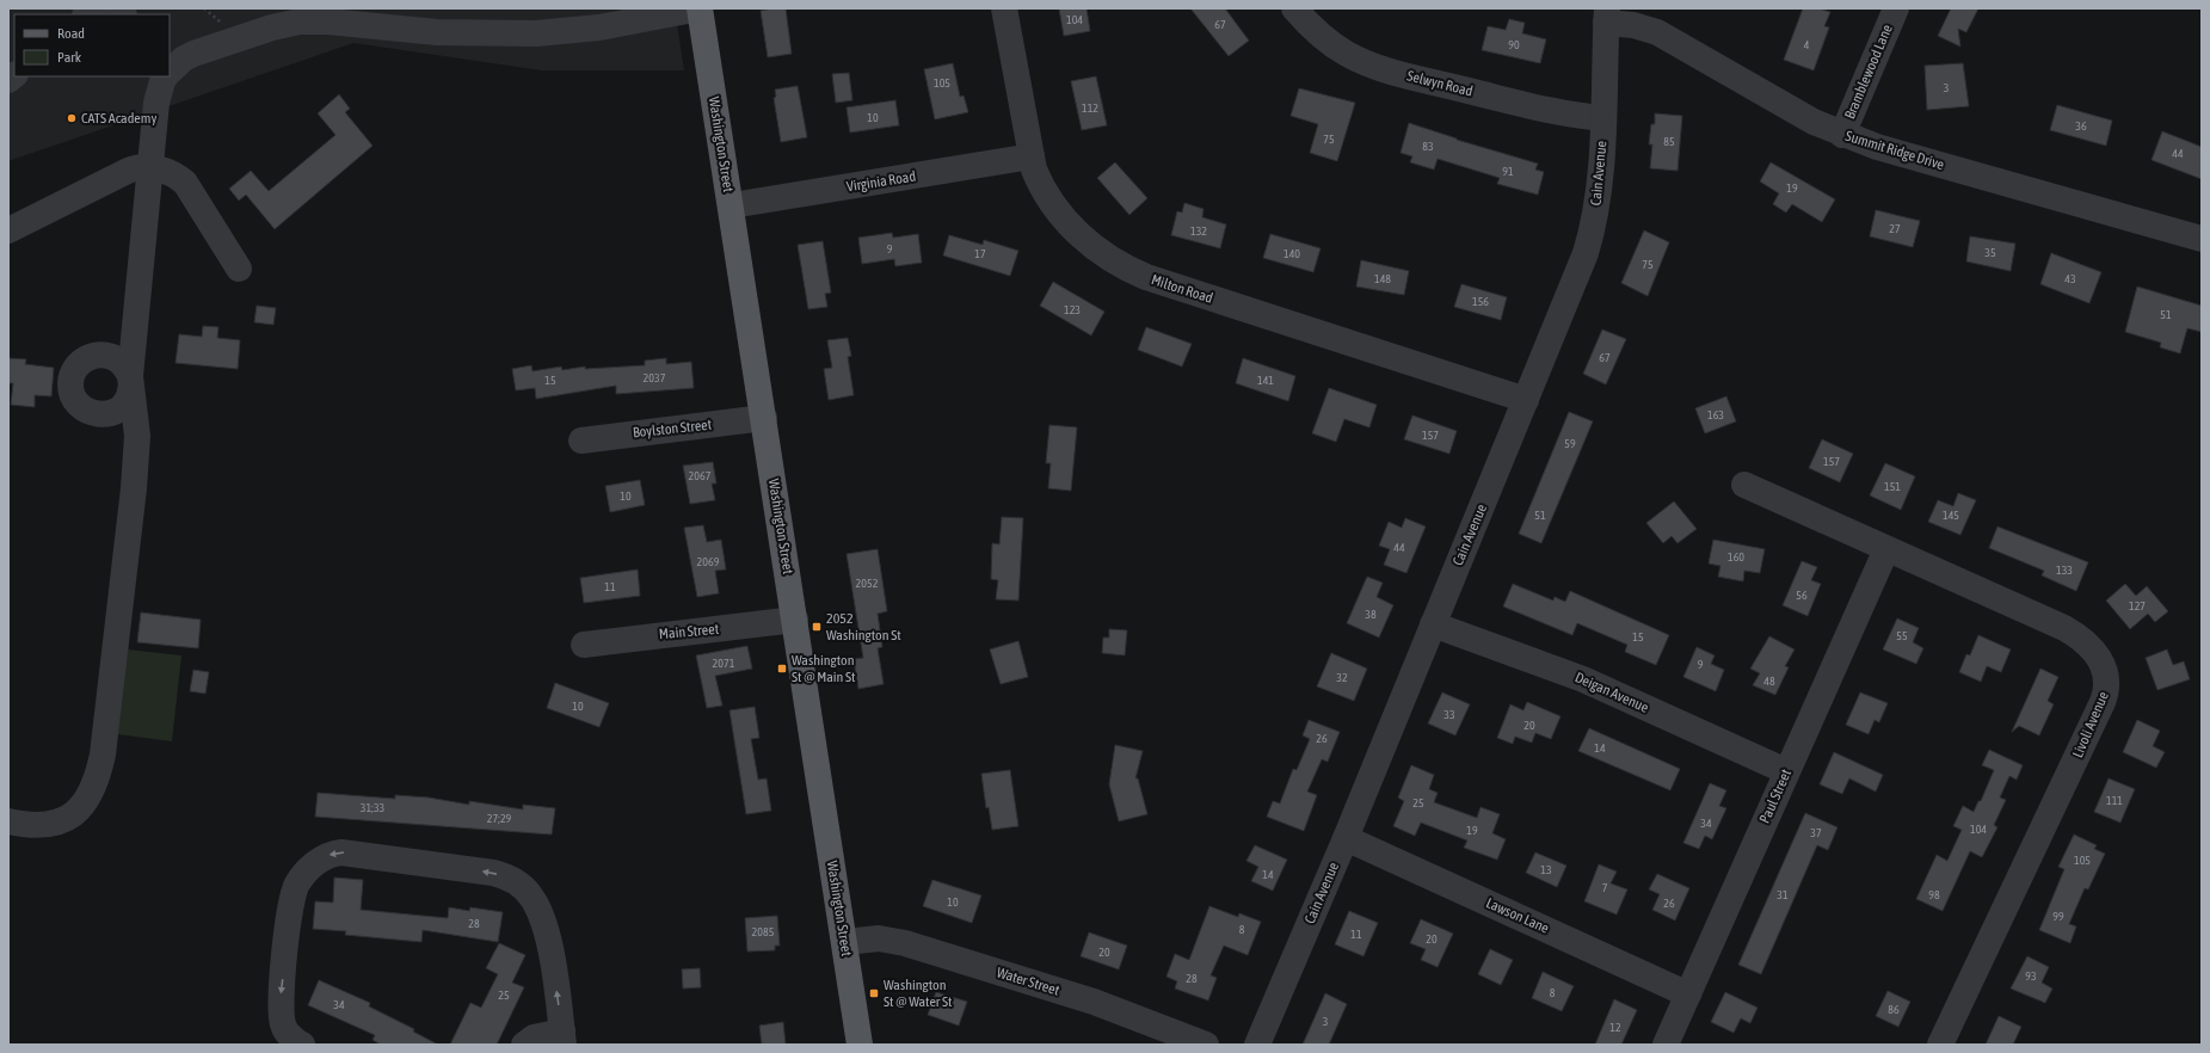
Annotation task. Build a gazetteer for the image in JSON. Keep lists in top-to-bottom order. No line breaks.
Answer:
{"streets":{"main road":["Washington Street"],"street":["Bramblewood Lane","Selwyn Road","Summit Ridge Drive","Cain Avenue","Virginia Road","Milton Road","Boylston Street","Main Street","Deigan Avenue","Livoli Avenue","Paul Street","Lawson Lane","Water Street"]},"crossings":[["Bramblewood Lane","Summit Ridge Drive"],["Selwyn Road","Cain Avenue"],["Washington Street","Virginia Road"],["Washington Street","Boylston Street"],["Washington Street","Main Street"],["Washington Street","Water Street"],["Summit Ridge Drive","Cain Avenue"],["Cain Avenue","Milton Road"],["Cain Avenue","Deigan Avenue"],["Cain Avenue","Lawson Lane"],["Virginia Road","Milton Road"],["Deigan Avenue","Paul Street"],["Livoli Avenue","Paul Street"],["Paul Street","Lawson Lane"]],"places":{"other":["CATS Academy"],"transit":["2052 Washington St","Washington St @ Main St","Washington St @ Water St"]},"house_numbers":["104","67","90","4","105","3","112","10","36","75","85","83","44","91","19","27","132","9","35","17","140","75","148","43","156","123","51","67","2037","15","141","163","157","59","157","2067","151","10","51","145","44","160","2069","133","2052","11","56","127","38","55","15","2071","9","32","48","10","33","20","26","14","111","25","31;33","27;29","34","104","19","37","105","13","14","7","31","98","10","26","99","28","8","2085","11","20","20","93","28","8","25","34","86","3","12"],"legend":["Road","Park"]}
